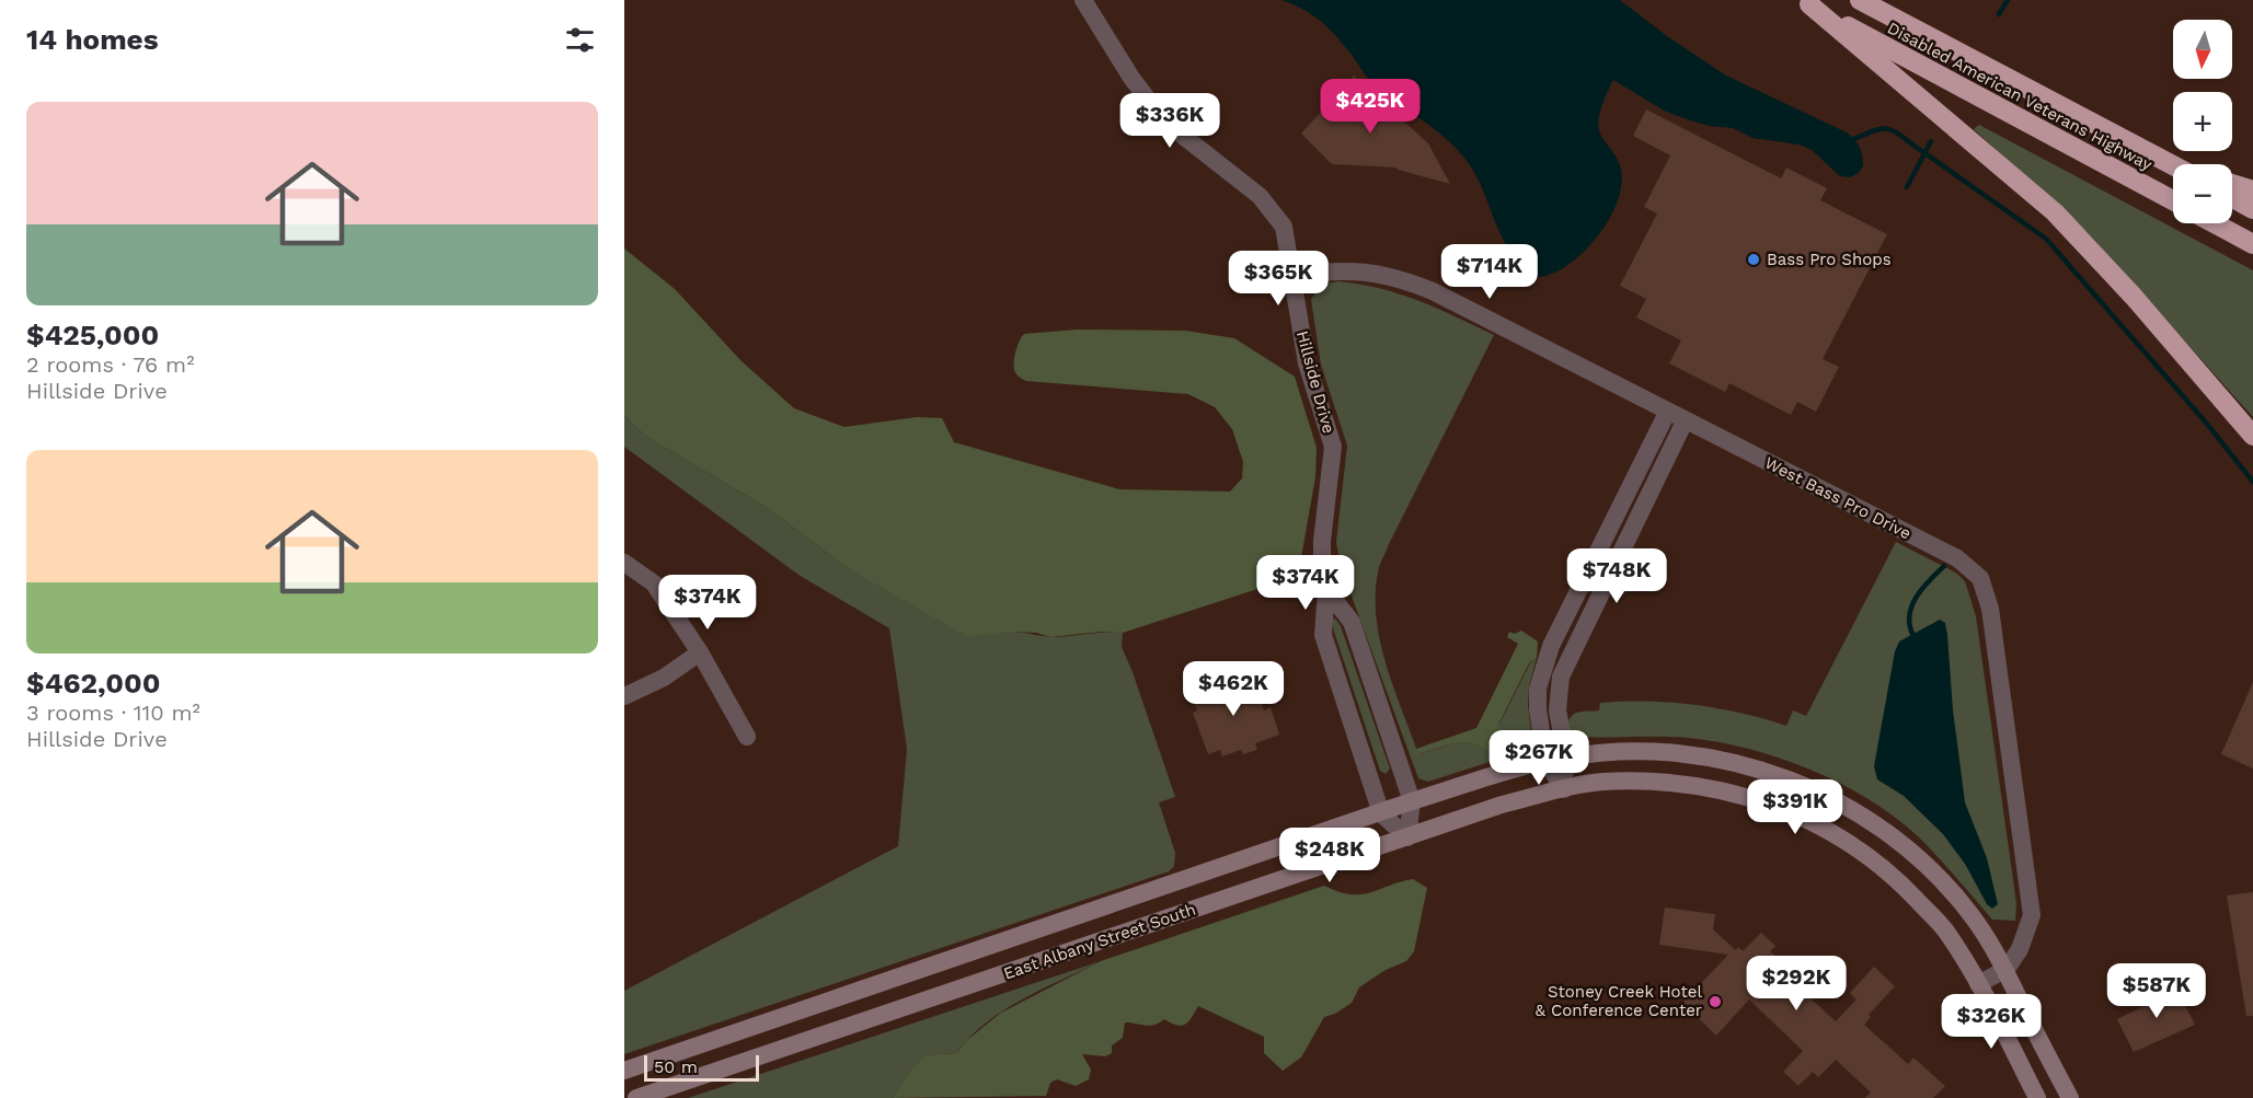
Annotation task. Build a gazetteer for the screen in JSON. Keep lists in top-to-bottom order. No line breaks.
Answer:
{"streets":{"highway":["Disabled American Veterans Highway"],"main road":["East Albany Street South"],"street":["Hillside Drive","West Bass Pro Drive"]},"crossings":[["Hillside Drive","West Bass Pro Drive"],["Hillside Drive","East Albany Street South"],["West Bass Pro Drive","East Albany Street South"]],"places":["Bass Pro Shops","Stoney Creek Hotel & Conference Center"],"scale_bar":"50 m","north":"bottom","page":{"heading":"14 homes","map_buttons":["+","−"],"list":[{"name":"$425,000","note":"2 rooms · 76 m² · Hillside Drive"},{"name":"$462,000","note":"3 rooms · 110 m² · Hillside Drive"}],"price":["$425K","$336K","$714K","$365K","$748K","$374K","$374K","$462K","$267K","$391K","$248K","$292K","$587K","$326K"],"scale":"50 m"}}
